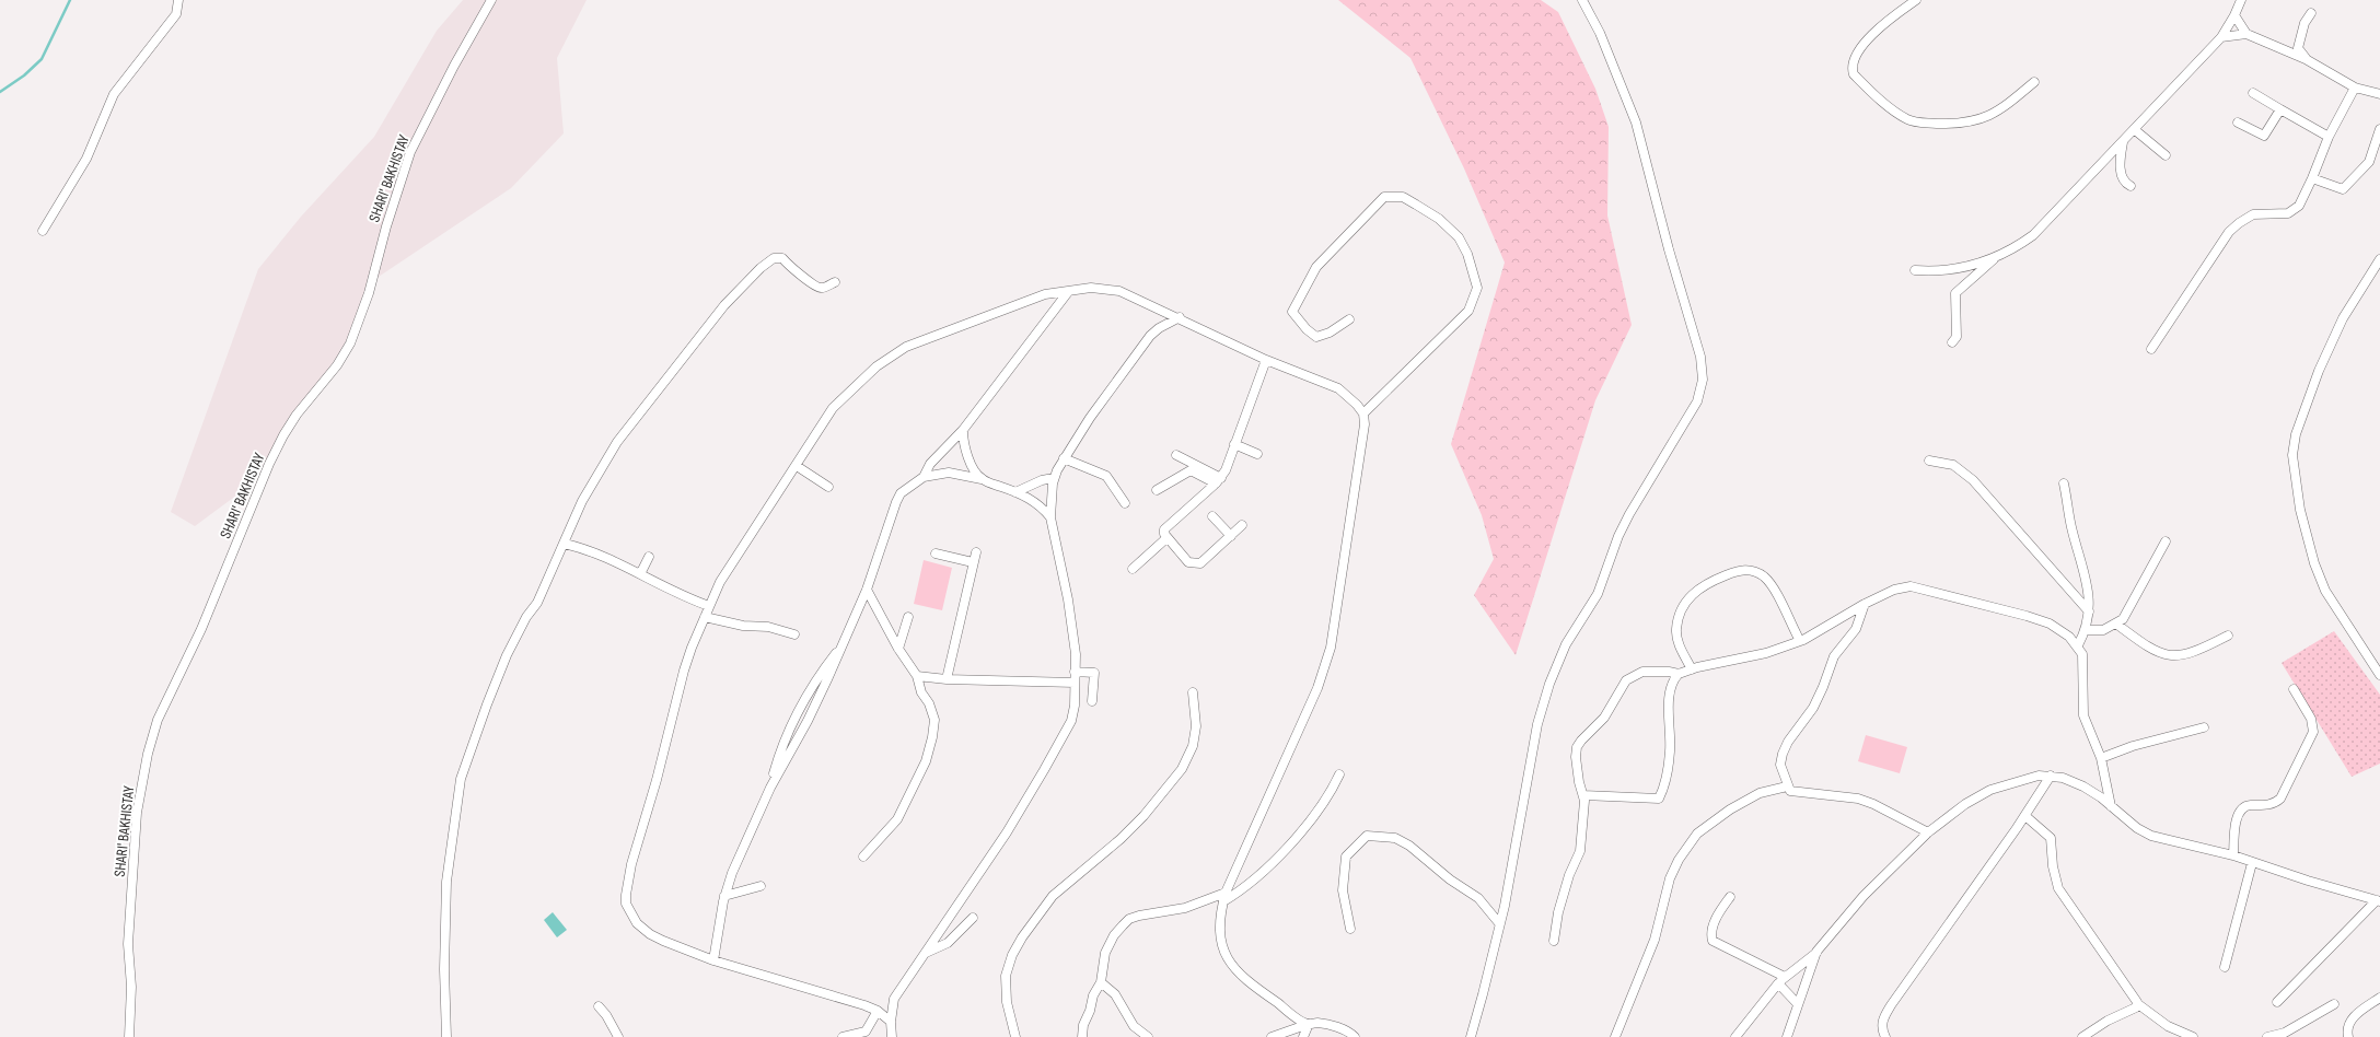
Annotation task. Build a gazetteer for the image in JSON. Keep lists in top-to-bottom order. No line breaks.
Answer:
{"streets":{"street":["SHARI' BAKHISTAY"]}}
